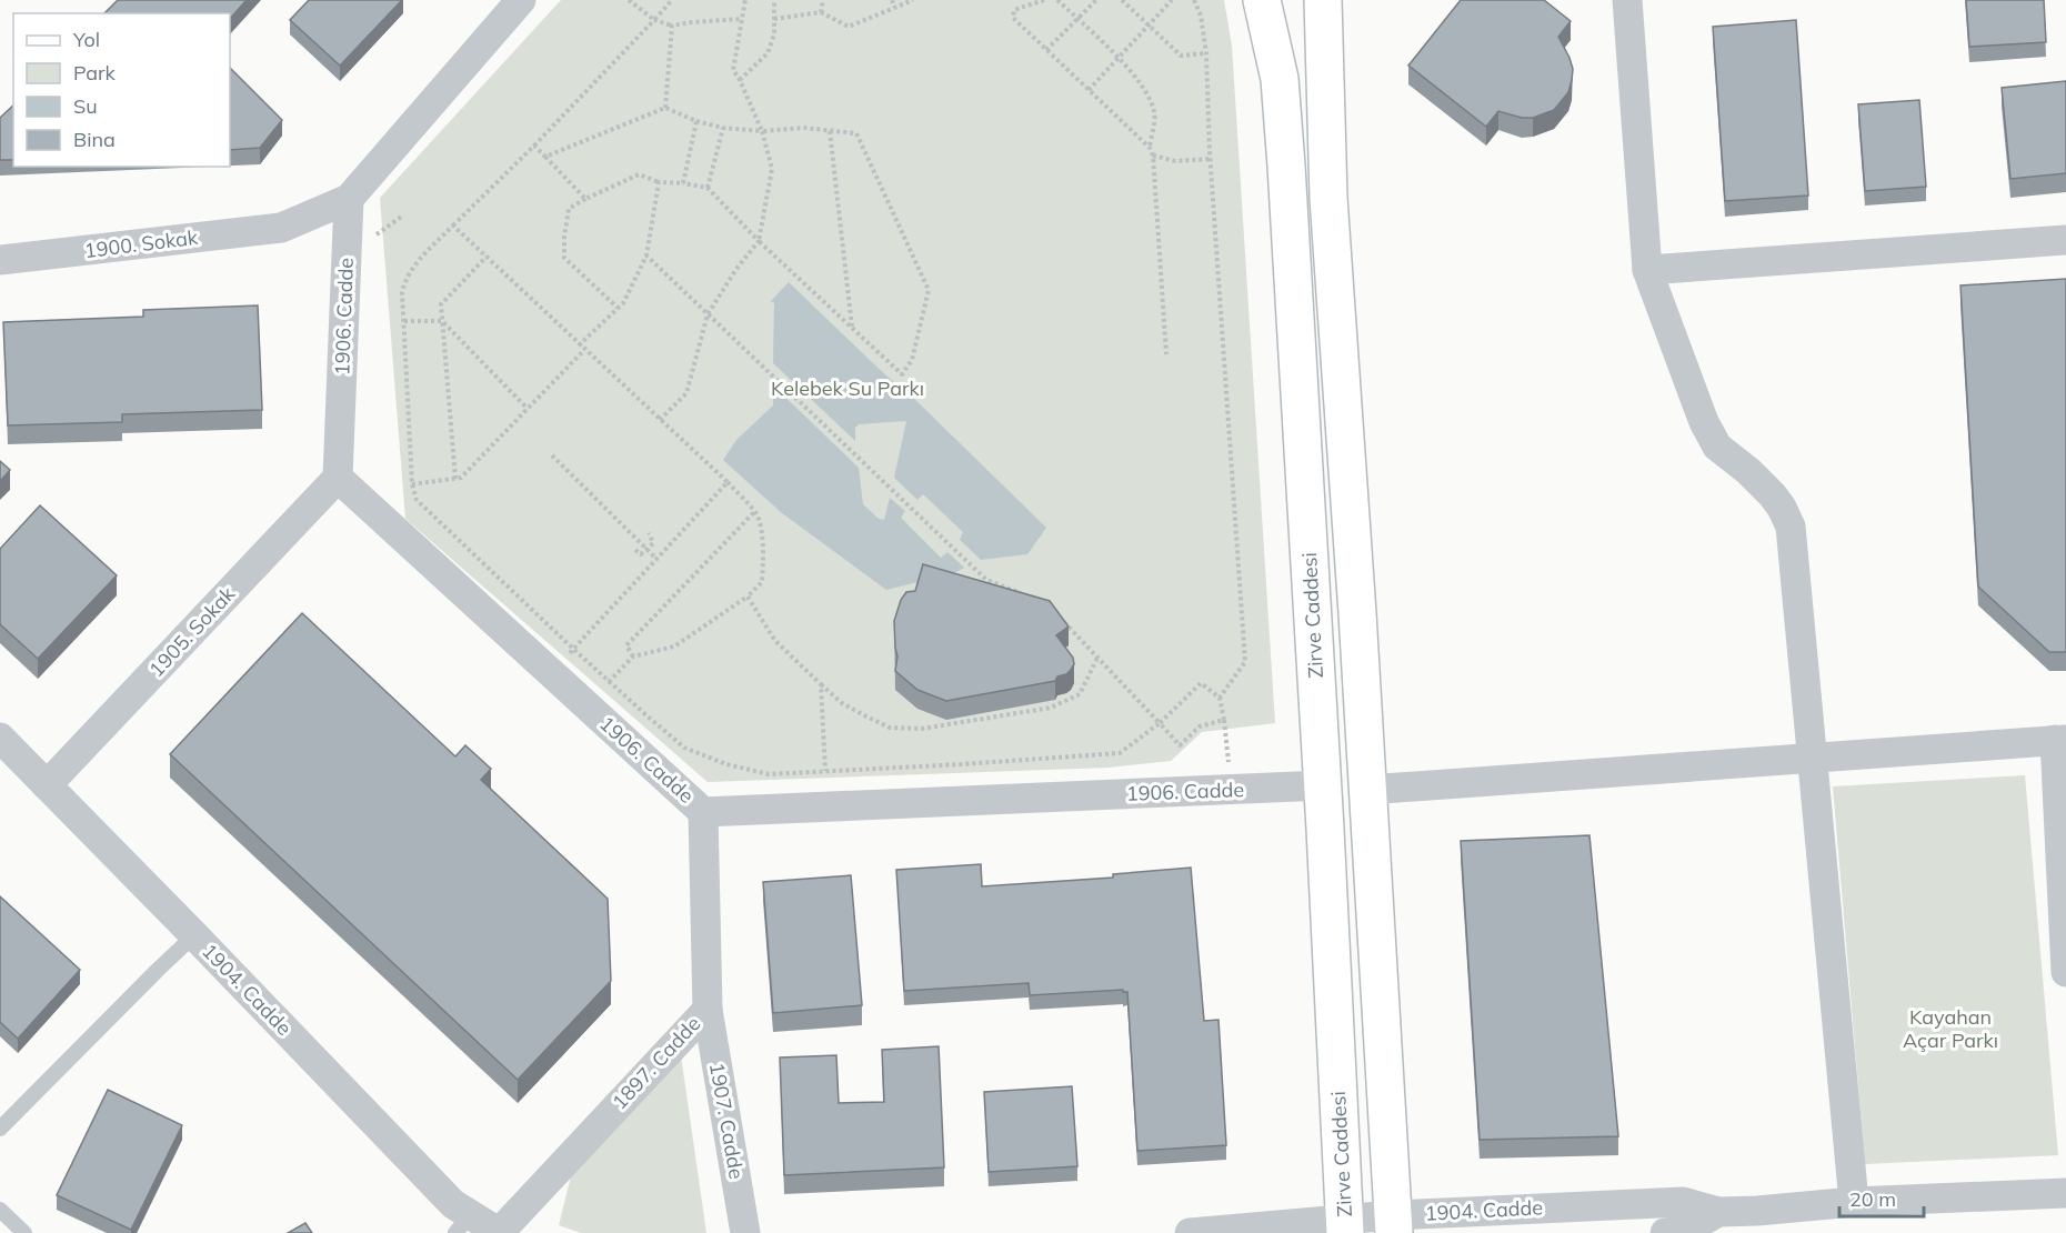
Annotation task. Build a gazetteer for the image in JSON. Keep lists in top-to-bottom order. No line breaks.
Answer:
{"streets":{"main road":["Zirve Caddesi"],"street":["1900. Sokak","1906. Cadde","1905. Sokak","1904. Cadde","1897. Cadde","1907. Cadde"]},"crossings":[["1900. Sokak","1906. Cadde"],["1906. Cadde","Zirve Caddesi"],["1906. Cadde","1905. Sokak"],["1906. Cadde","1897. Cadde"],["Zirve Caddesi","1904. Cadde"],["1905. Sokak","1904. Cadde"],["1904. Cadde","1897. Cadde"],["1897. Cadde","1907. Cadde"]],"parks":["Kelebek Su Parkı","Kayahan Açar Parkı"],"legend":["Yol","Park","Su","Bina"],"scale_bar":"20 m"}
